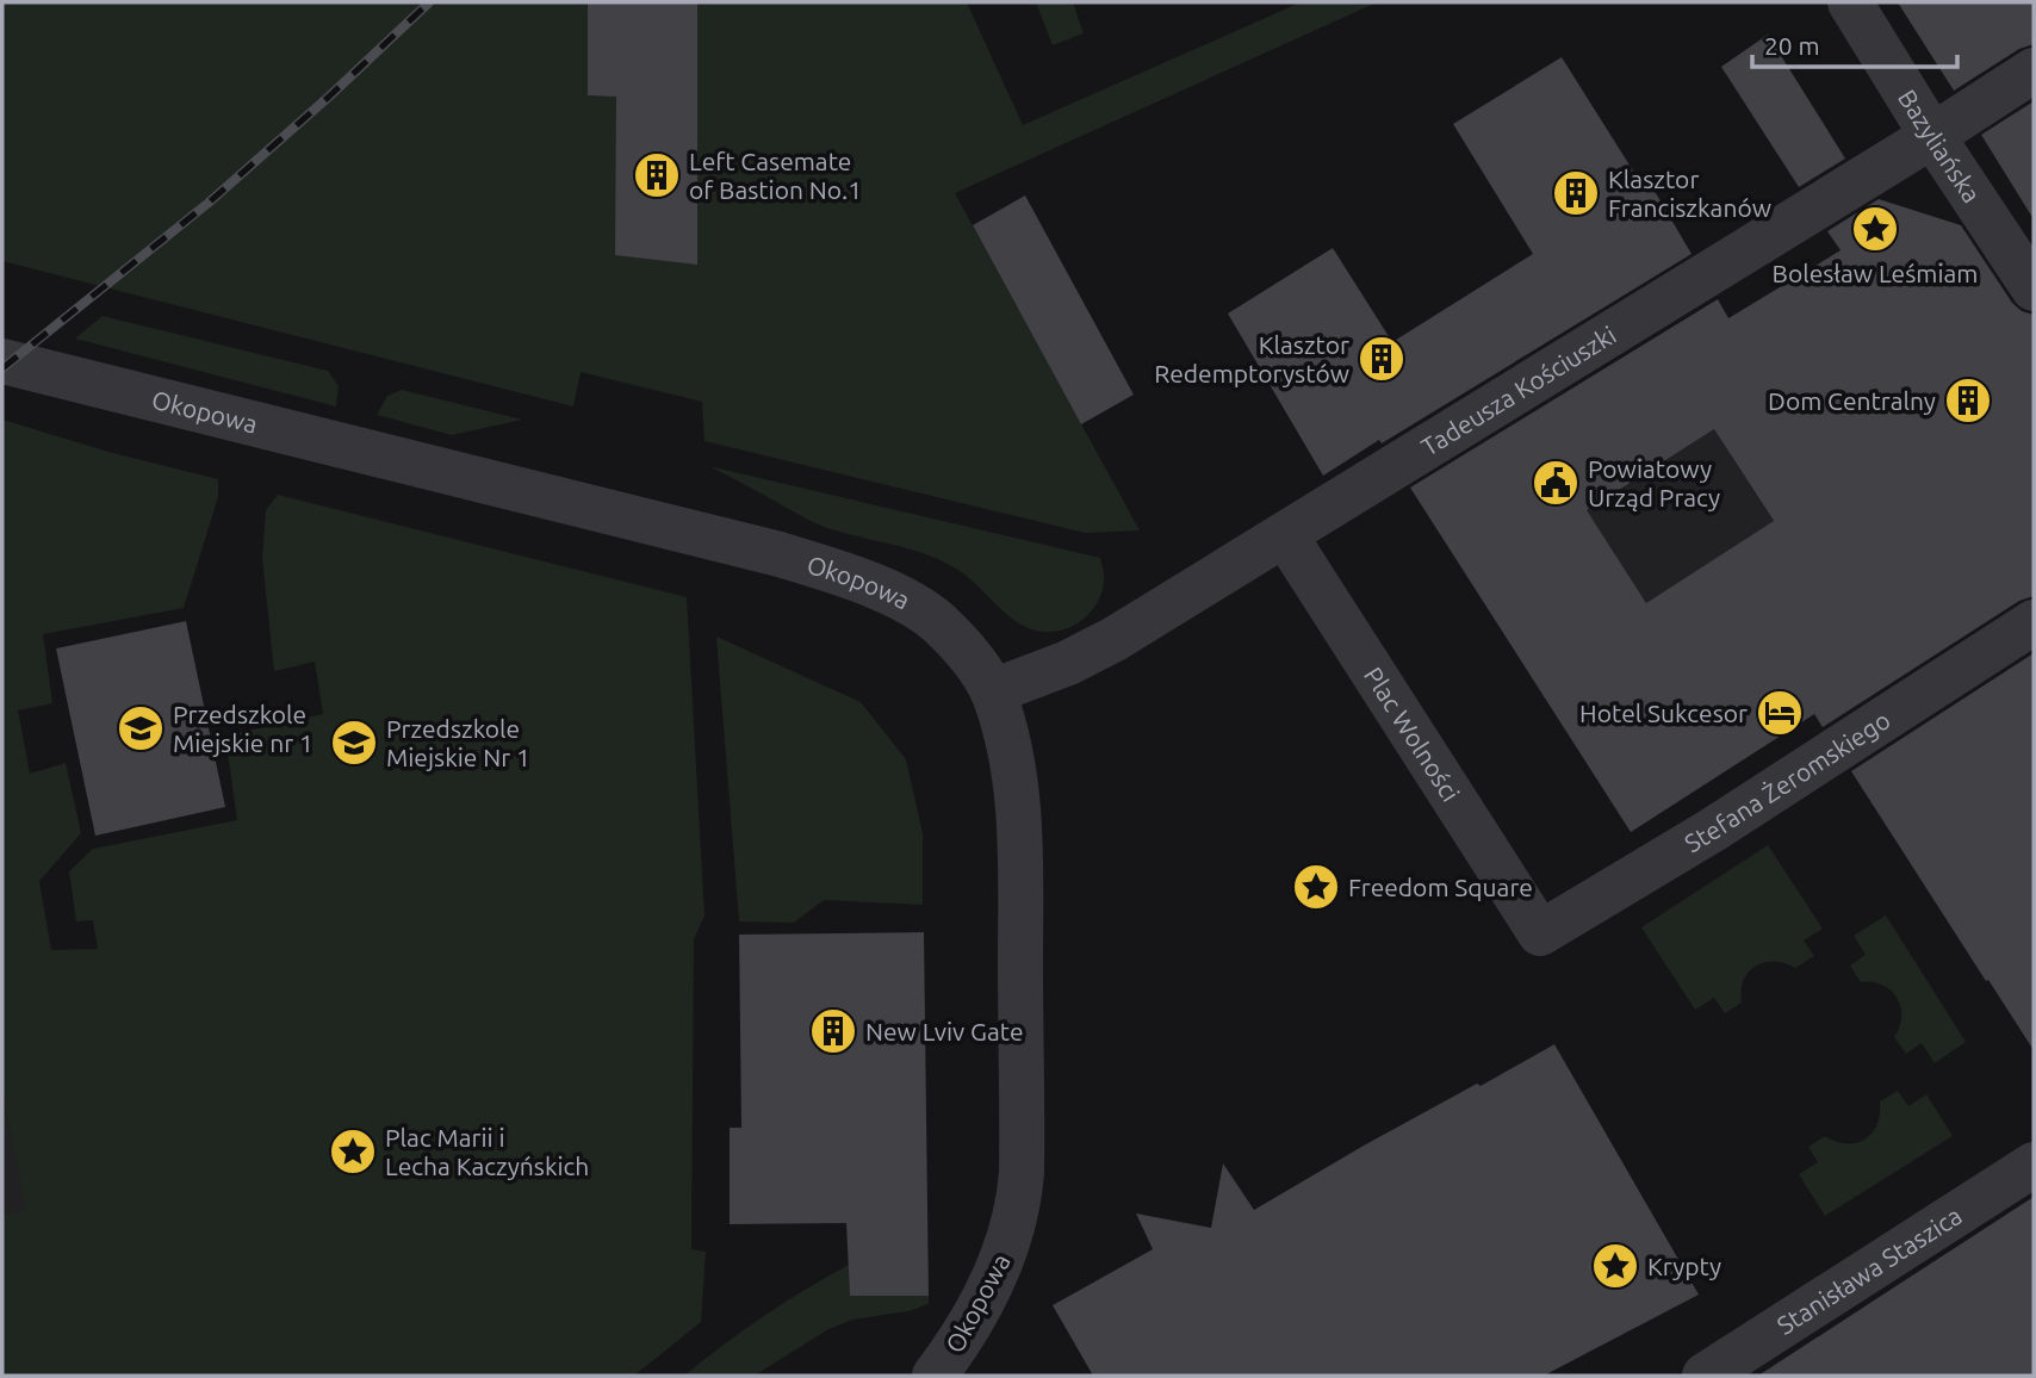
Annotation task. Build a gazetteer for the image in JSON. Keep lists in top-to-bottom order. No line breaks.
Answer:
{"streets":{"street":["Bazyliańska","Tadeusza Kościuszki","Okopowa","Plac Wolności","Stefana Żeromskiego","Stanisława Staszica"]},"crossings":[["Bazyliańska","Tadeusza Kościuszki"],["Tadeusza Kościuszki","Okopowa"],["Tadeusza Kościuszki","Plac Wolności"],["Plac Wolności","Stefana Żeromskiego"]],"places":{"building":["Left Casemate of Bastion No.1","Klasztor Franciszkanów","Klasztor Redemptorystów","Dom Centralny","New Lviv Gate"],"place":["Bolesław Leśmiam","Freedom Square","Plac Marii i Lecha Kaczyńskich","Krypty"],"public building":["Powiatowy Urząd Pracy"],"hotel":["Hotel Sukcesor"],"school or university":["Przedszkole Miejskie nr 1","Przedszkole Miejskie Nr 1"]},"scale_bar":"20 m"}
